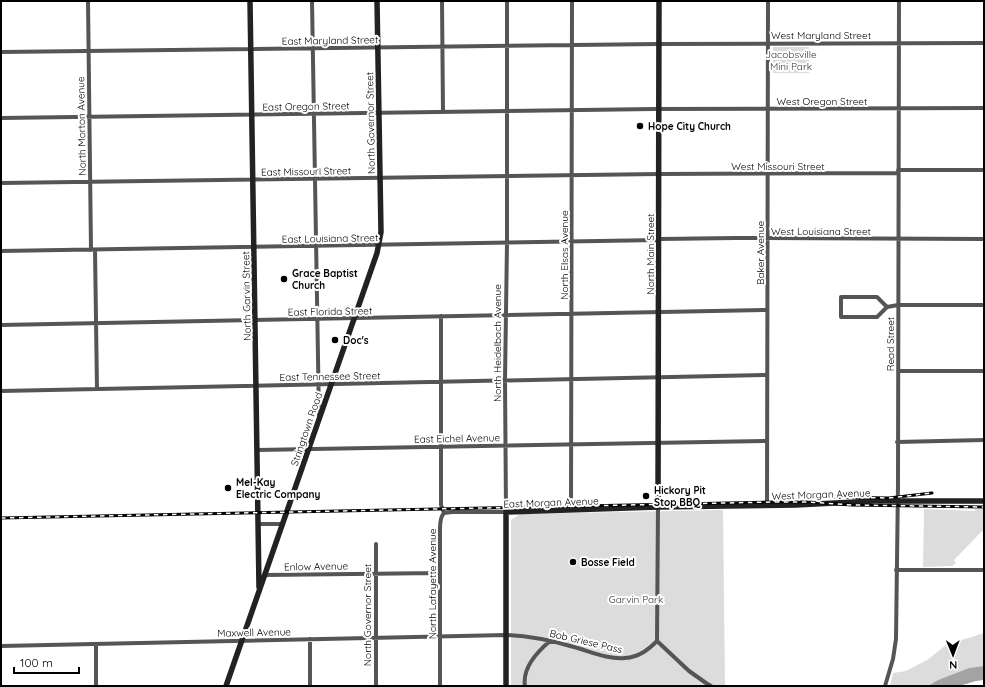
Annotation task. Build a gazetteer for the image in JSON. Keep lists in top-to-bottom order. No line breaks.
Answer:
{"streets":{"main road":["North Governor Street","North Main Street","North Garvin Street","North Heidelbach Avenue","Stringtown Road","West Morgan Avenue","East Morgan Avenue"],"street":["West Maryland Street","East Maryland Street","West Oregon Street","East Oregon Street","North Morton Avenue","West Missouri Street","East Missouri Street","West Louisiana Street","East Louisiana Street","Baker Avenue","North Elsas Avenue","East Florida Street","Read Street","East Tennessee Street","East Eichel Avenue","Enlow Avenue","North Lafayette Avenue","Maxwell Avenue","Bob Griese Pass"]},"crossings":[["West Maryland Street","East Maryland Street"],["West Maryland Street","Baker Avenue"],["West Maryland Street","North Main Street"],["West Maryland Street","Read Street"],["East Maryland Street","North Governor Street"],["East Maryland Street","North Morton Avenue"],["East Maryland Street","North Main Street"],["East Maryland Street","North Elsas Avenue"],["East Maryland Street","North Garvin Street"],["East Maryland Street","North Heidelbach Avenue"],["West Oregon Street","East Oregon Street"],["West Oregon Street","Baker Avenue"],["West Oregon Street","North Main Street"],["West Oregon Street","Read Street"],["East Oregon Street","North Governor Street"],["East Oregon Street","North Morton Avenue"],["East Oregon Street","North Main Street"],["East Oregon Street","North Elsas Avenue"],["East Oregon Street","North Garvin Street"],["East Oregon Street","North Heidelbach Avenue"],["North Governor Street","East Missouri Street"],["North Governor Street","East Louisiana Street"],["North Governor Street","Stringtown Road"],["North Governor Street","Enlow Avenue"],["North Governor Street","Maxwell Avenue"],["North Morton Avenue","East Missouri Street"],["North Morton Avenue","East Louisiana Street"],["North Morton Avenue","East Florida Street"],["North Morton Avenue","East Tennessee Street"],["West Missouri Street","East Missouri Street"],["West Missouri Street","Baker Avenue"],["West Missouri Street","North Main Street"],["West Missouri Street","Read Street"],["East Missouri Street","North Main Street"],["East Missouri Street","North Elsas Avenue"],["East Missouri Street","North Garvin Street"],["East Missouri Street","North Heidelbach Avenue"],["West Louisiana Street","East Louisiana Street"],["West Louisiana Street","Baker Avenue"],["West Louisiana Street","North Main Street"],["West Louisiana Street","Read Street"],["East Louisiana Street","North Main Street"],["East Louisiana Street","North Elsas Avenue"],["East Louisiana Street","North Garvin Street"],["East Louisiana Street","North Heidelbach Avenue"],["East Louisiana Street","Stringtown Road"],["Baker Avenue","East Florida Street"],["Baker Avenue","East Tennessee Street"],["Baker Avenue","East Eichel Avenue"],["Baker Avenue","West Morgan Avenue"],["North Main Street","East Florida Street"],["North Main Street","East Tennessee Street"],["North Main Street","East Eichel Avenue"],["North Main Street","West Morgan Avenue"],["North Main Street","East Morgan Avenue"],["North Elsas Avenue","East Florida Street"],["North Elsas Avenue","East Tennessee Street"],["North Elsas Avenue","East Eichel Avenue"],["North Elsas Avenue","East Morgan Avenue"],["North Garvin Street","East Florida Street"],["North Garvin Street","East Tennessee Street"],["North Garvin Street","Stringtown Road"],["North Garvin Street","East Eichel Avenue"],["East Florida Street","North Heidelbach Avenue"],["East Florida Street","Stringtown Road"],["East Florida Street","North Lafayette Avenue"],["North Heidelbach Avenue","East Tennessee Street"],["North Heidelbach Avenue","East Eichel Avenue"],["North Heidelbach Avenue","East Morgan Avenue"],["North Heidelbach Avenue","Maxwell Avenue"],["North Heidelbach Avenue","Bob Griese Pass"],["Read Street","West Morgan Avenue"],["East Tennessee Street","Stringtown Road"],["East Tennessee Street","North Lafayette Avenue"],["Stringtown Road","East Eichel Avenue"],["Stringtown Road","Enlow Avenue"],["Stringtown Road","Maxwell Avenue"],["East Eichel Avenue","North Lafayette Avenue"],["West Morgan Avenue","East Morgan Avenue"],["East Morgan Avenue","North Lafayette Avenue"],["Enlow Avenue","North Lafayette Avenue"],["North Lafayette Avenue","Maxwell Avenue"],["Maxwell Avenue","Bob Griese Pass"]],"parks":["Jacobsville Mini Park","Garvin Park"],"places":["Hope City Church","Grace Baptist Church","Doc's","Mel-Kay Electric Company","Hickory Pit Stop BBQ","Bosse Field"],"scale_bar":"100 m","north":"bottom"}
